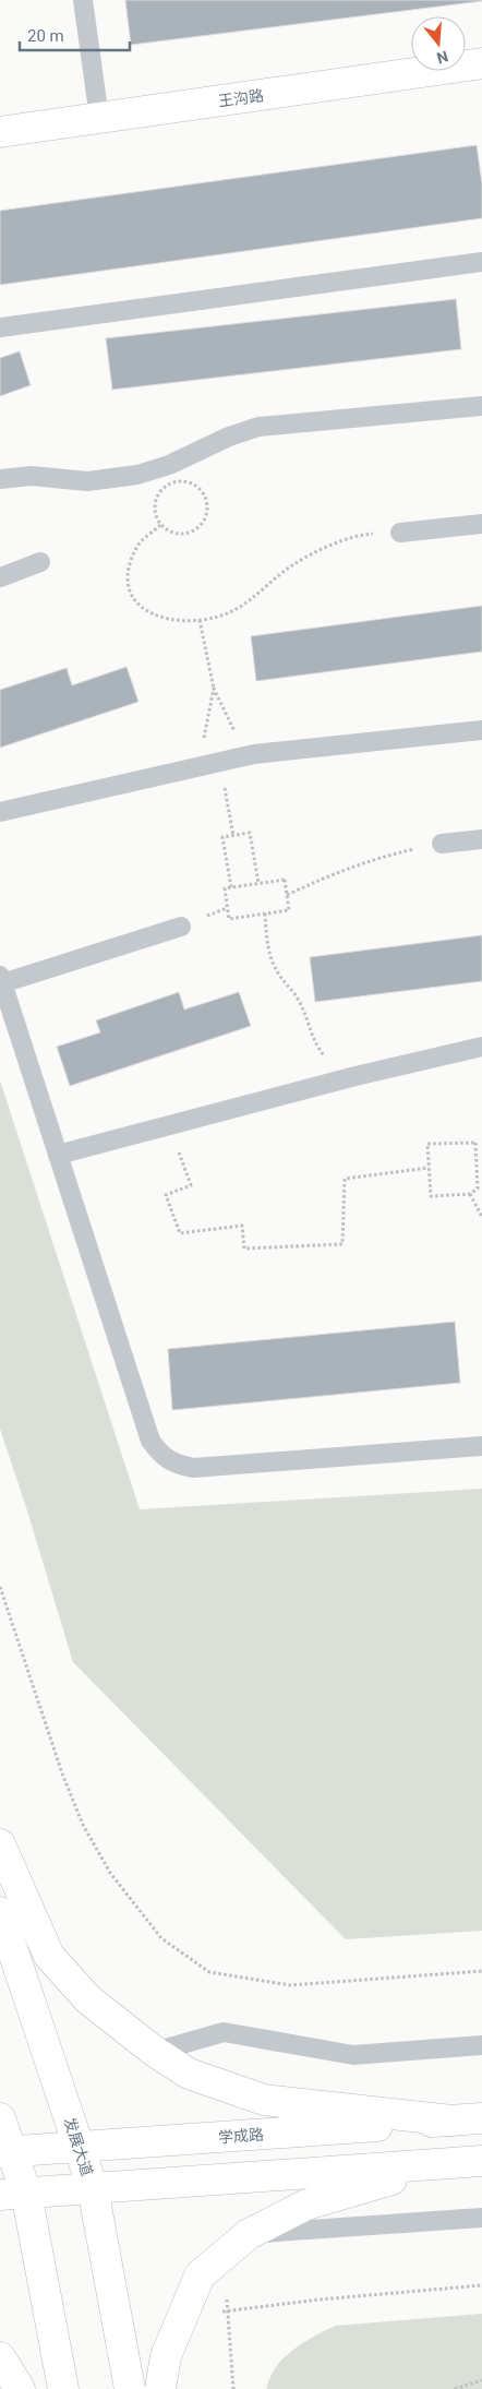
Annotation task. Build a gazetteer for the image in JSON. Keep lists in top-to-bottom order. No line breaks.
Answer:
{"streets":{"main road":["王沟路","学成路","发展大道"]},"crossings":[["学成路","发展大道"]],"scale_bar":"20 m","north":"bottom"}
